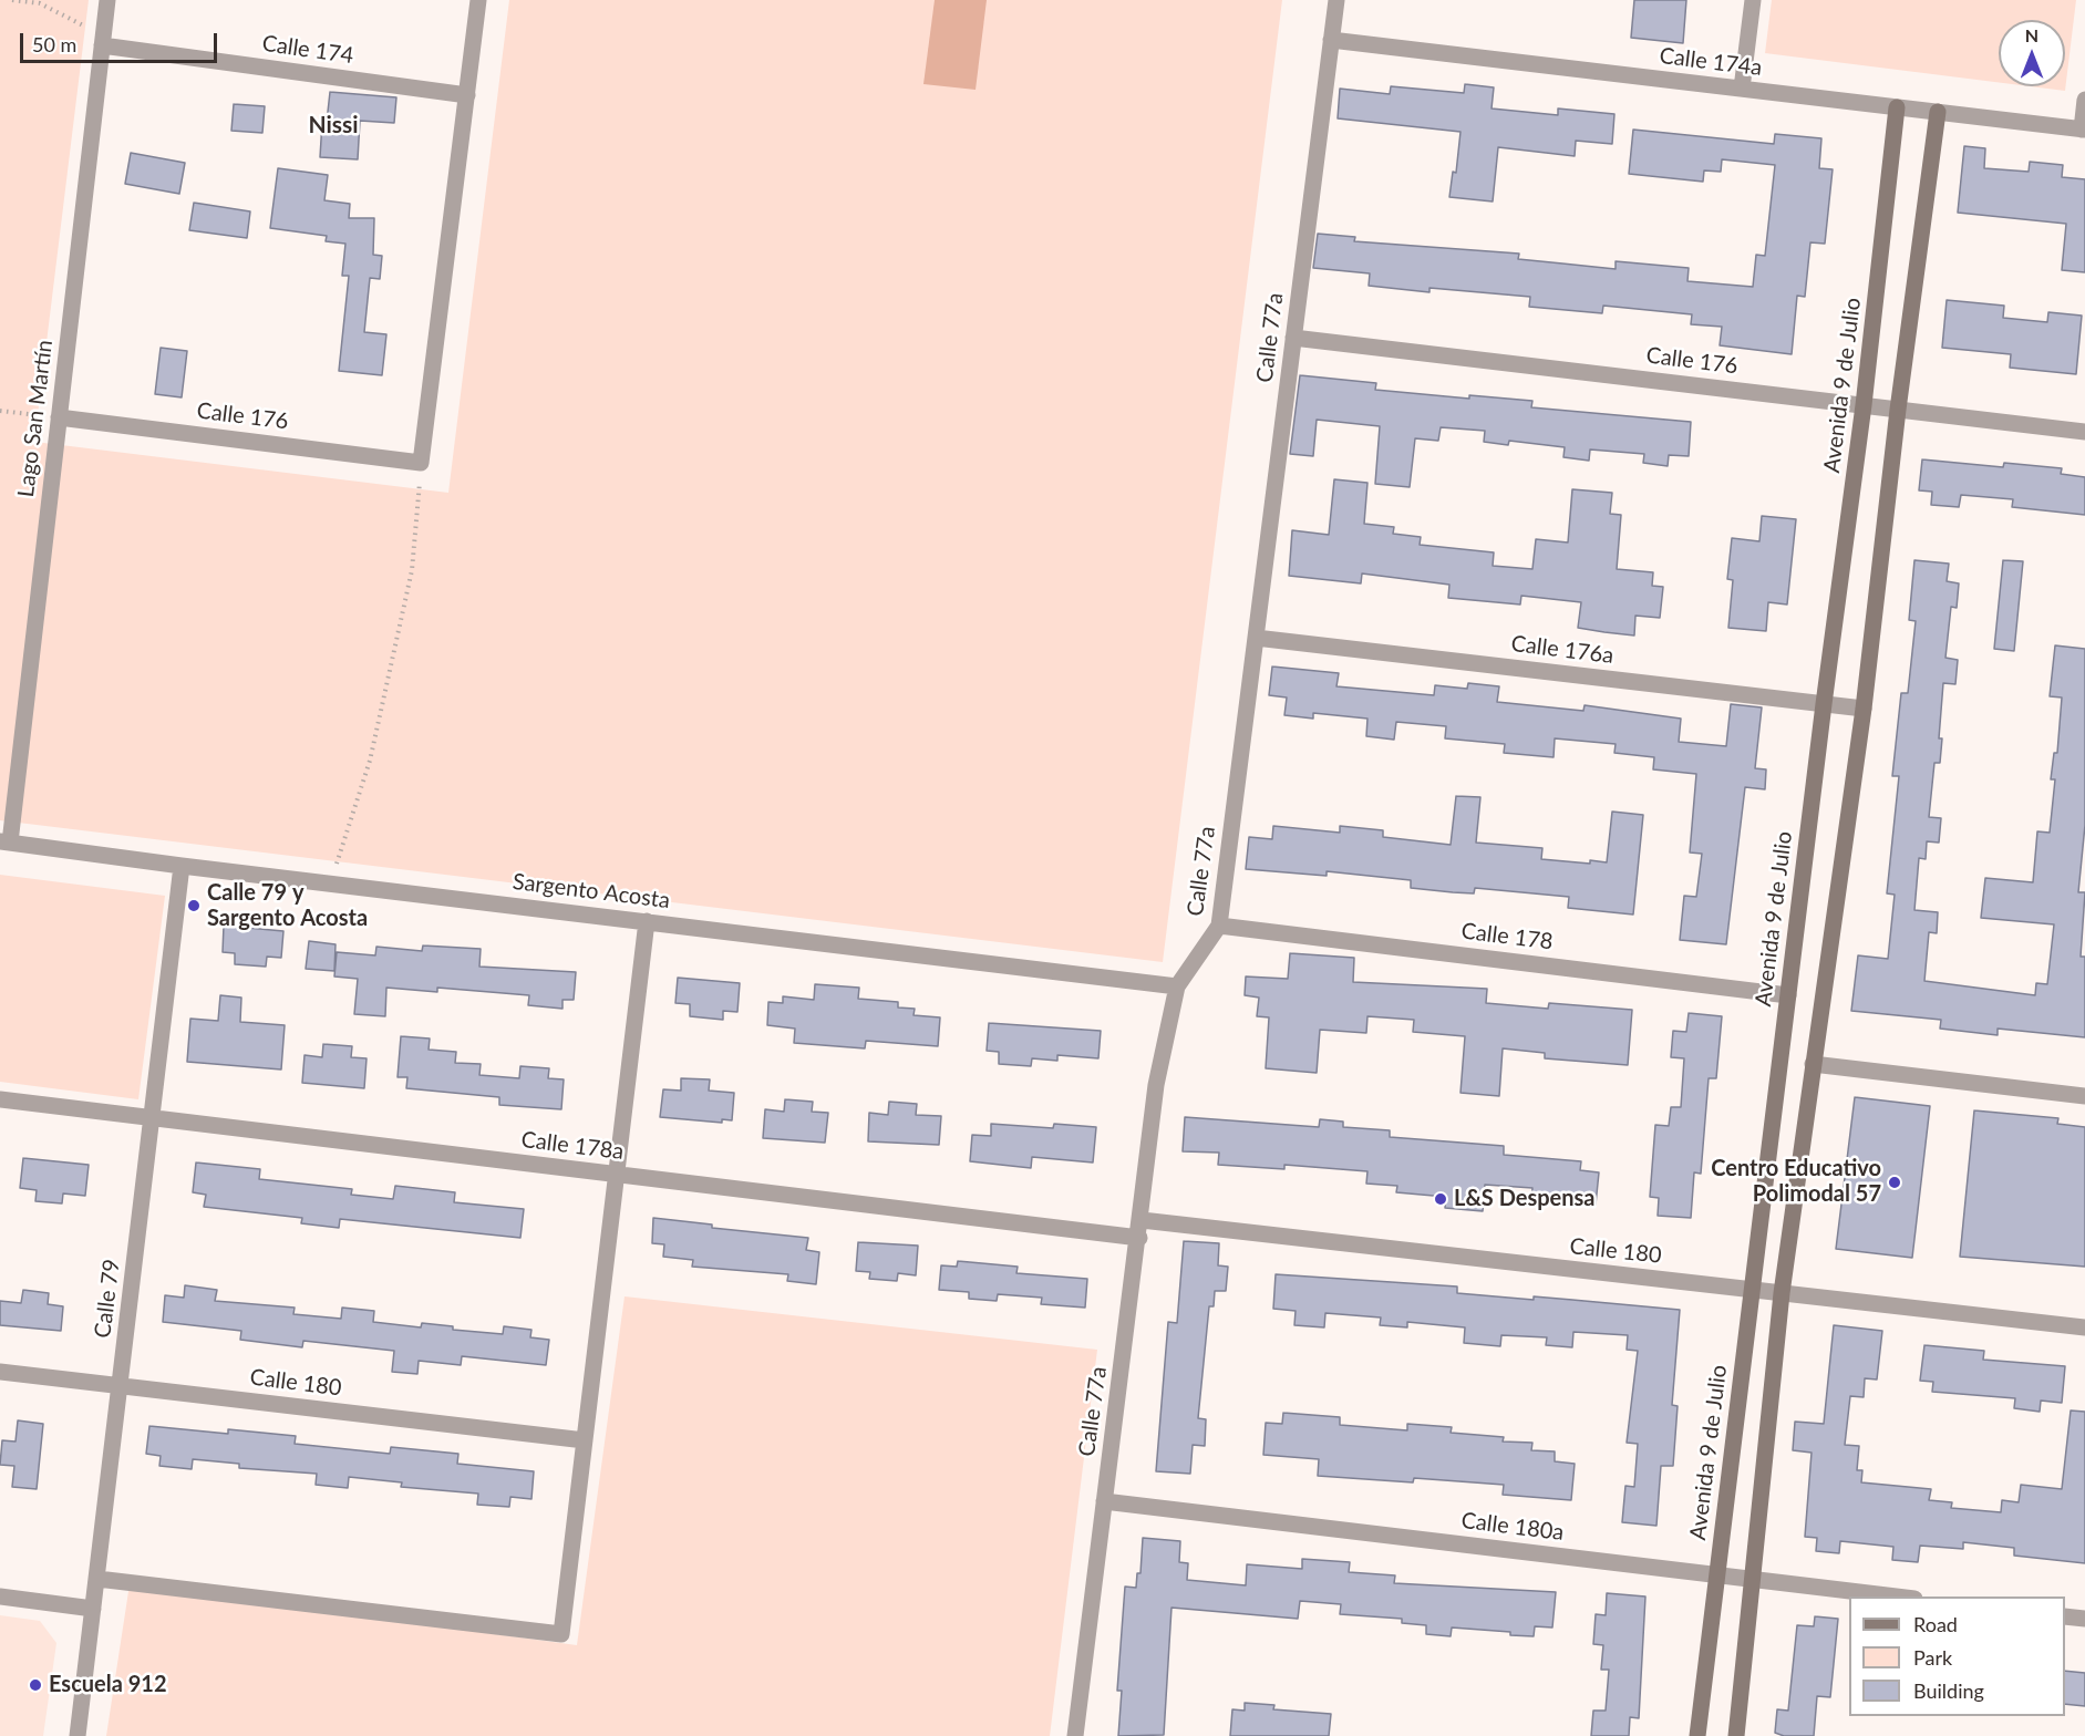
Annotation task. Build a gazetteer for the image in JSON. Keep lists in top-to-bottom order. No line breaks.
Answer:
{"streets":{"main road":["Avenida 9 de Julio"],"street":["Calle 174","Calle 174a","Calle 77a","Calle 176","Lago San Martín","Calle 176a","Sargento Acosta","Calle 178","Calle 178a","Calle 180","Calle 79","Calle 180a"]},"crossings":[["Calle 174","Lago San Martín"],["Calle 174a","Calle 77a"],["Calle 174a","Avenida 9 de Julio"],["Calle 77a","Calle 176"],["Calle 77a","Calle 176a"],["Calle 77a","Sargento Acosta"],["Calle 77a","Calle 178"],["Calle 77a","Calle 178a"],["Calle 77a","Calle 180"],["Calle 77a","Calle 180a"],["Calle 176","Avenida 9 de Julio"],["Calle 176","Lago San Martín"],["Avenida 9 de Julio","Calle 176a"],["Avenida 9 de Julio","Calle 178"],["Avenida 9 de Julio","Calle 180"],["Avenida 9 de Julio","Calle 180a"],["Lago San Martín","Sargento Acosta"],["Sargento Acosta","Calle 79"],["Calle 178a","Calle 79"],["Calle 180","Calle 79"]],"districts":["Nissi"],"places":["Calle 79 y Sargento Acosta","Centro Educativo Polimodal 57","L&S Despensa","Escuela 912"],"legend":["Road","Park","Building"],"scale_bar":"50 m","north":"top"}
